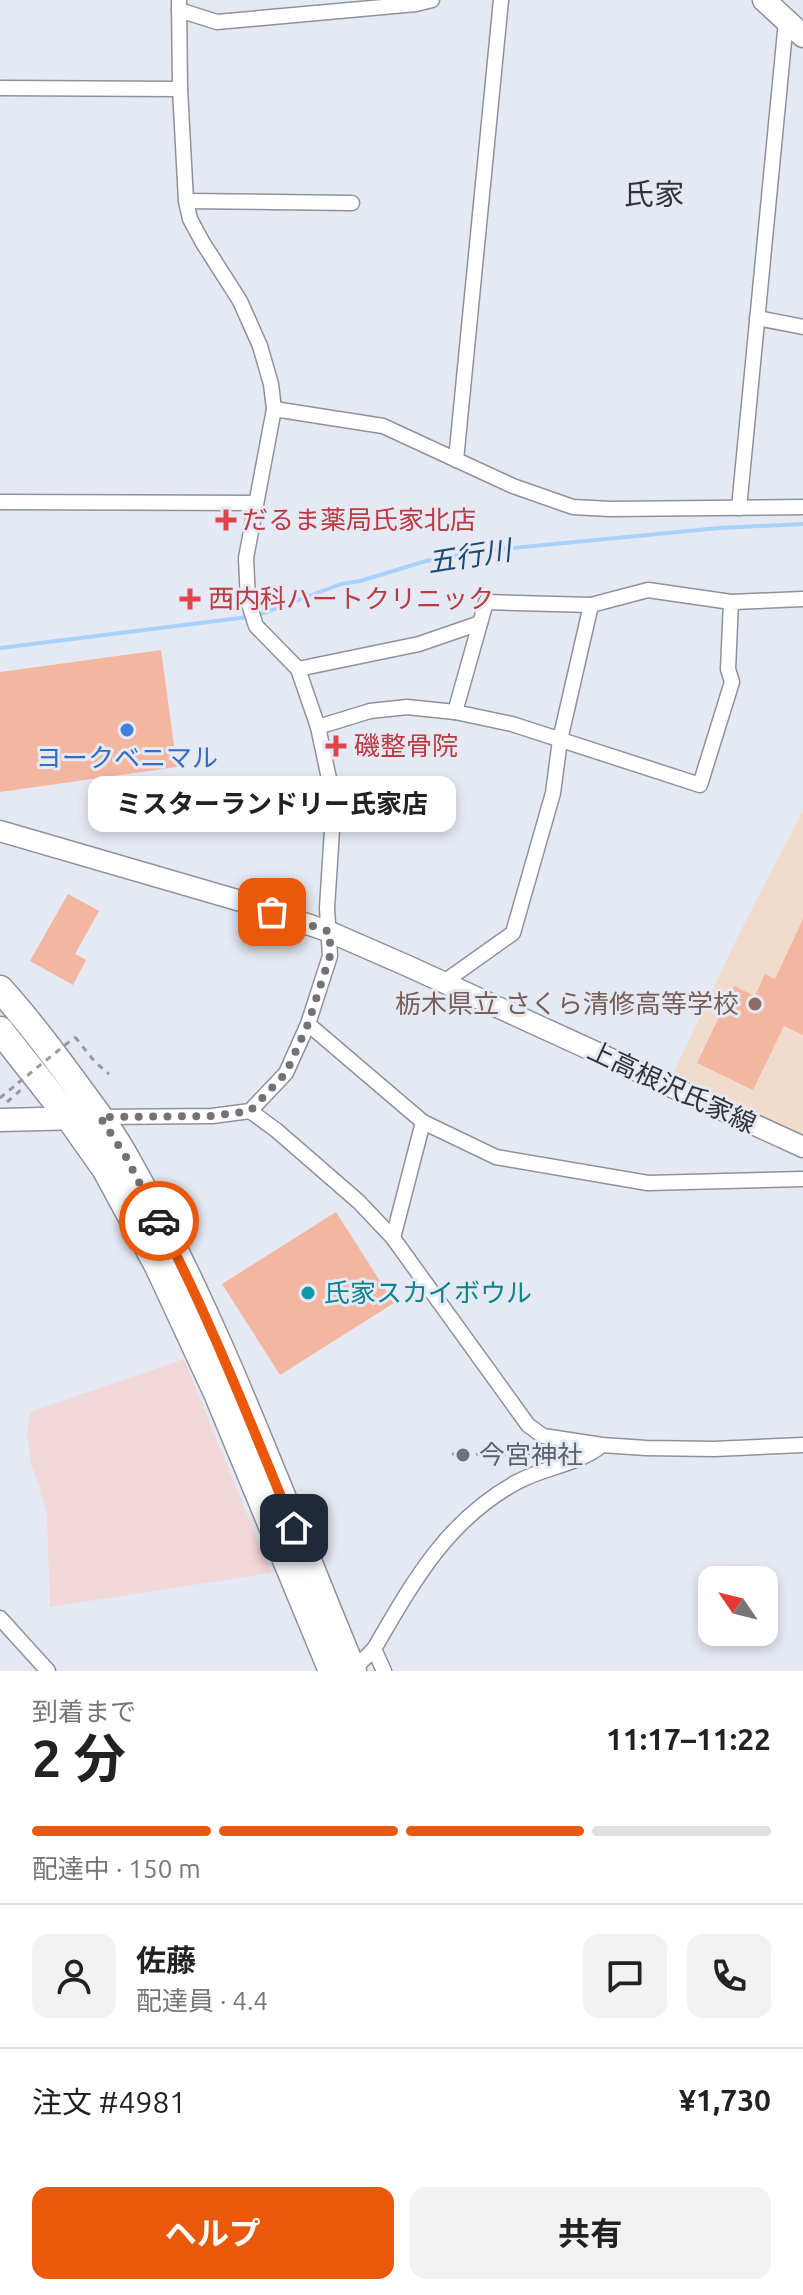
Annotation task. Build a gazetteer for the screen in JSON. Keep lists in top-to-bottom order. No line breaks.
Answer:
{"streets":{"main road":["上高根沢氏家線"]},"districts":["氏家"],"water":["五行川"],"places":{"health":["だるま薬局氏家北店","西内科ハートクリニック","磯整骨院"],"other":["ヨークベニマル","ミスターランドリー氏家店","栃木県立 さくら清修高等学校","氏家スカイボウル","今宮神社"]},"north":"top left","page":{"bubble":"ミスターランドリー氏家店","heading":["2 分","到着まで","11:17–11:22"],"panel":["佐藤","配達員 · 4.4","注文 #4981","¥1,730"],"bar":"配達中 · 150 m","buttons":["ヘルプ","共有"]}}
